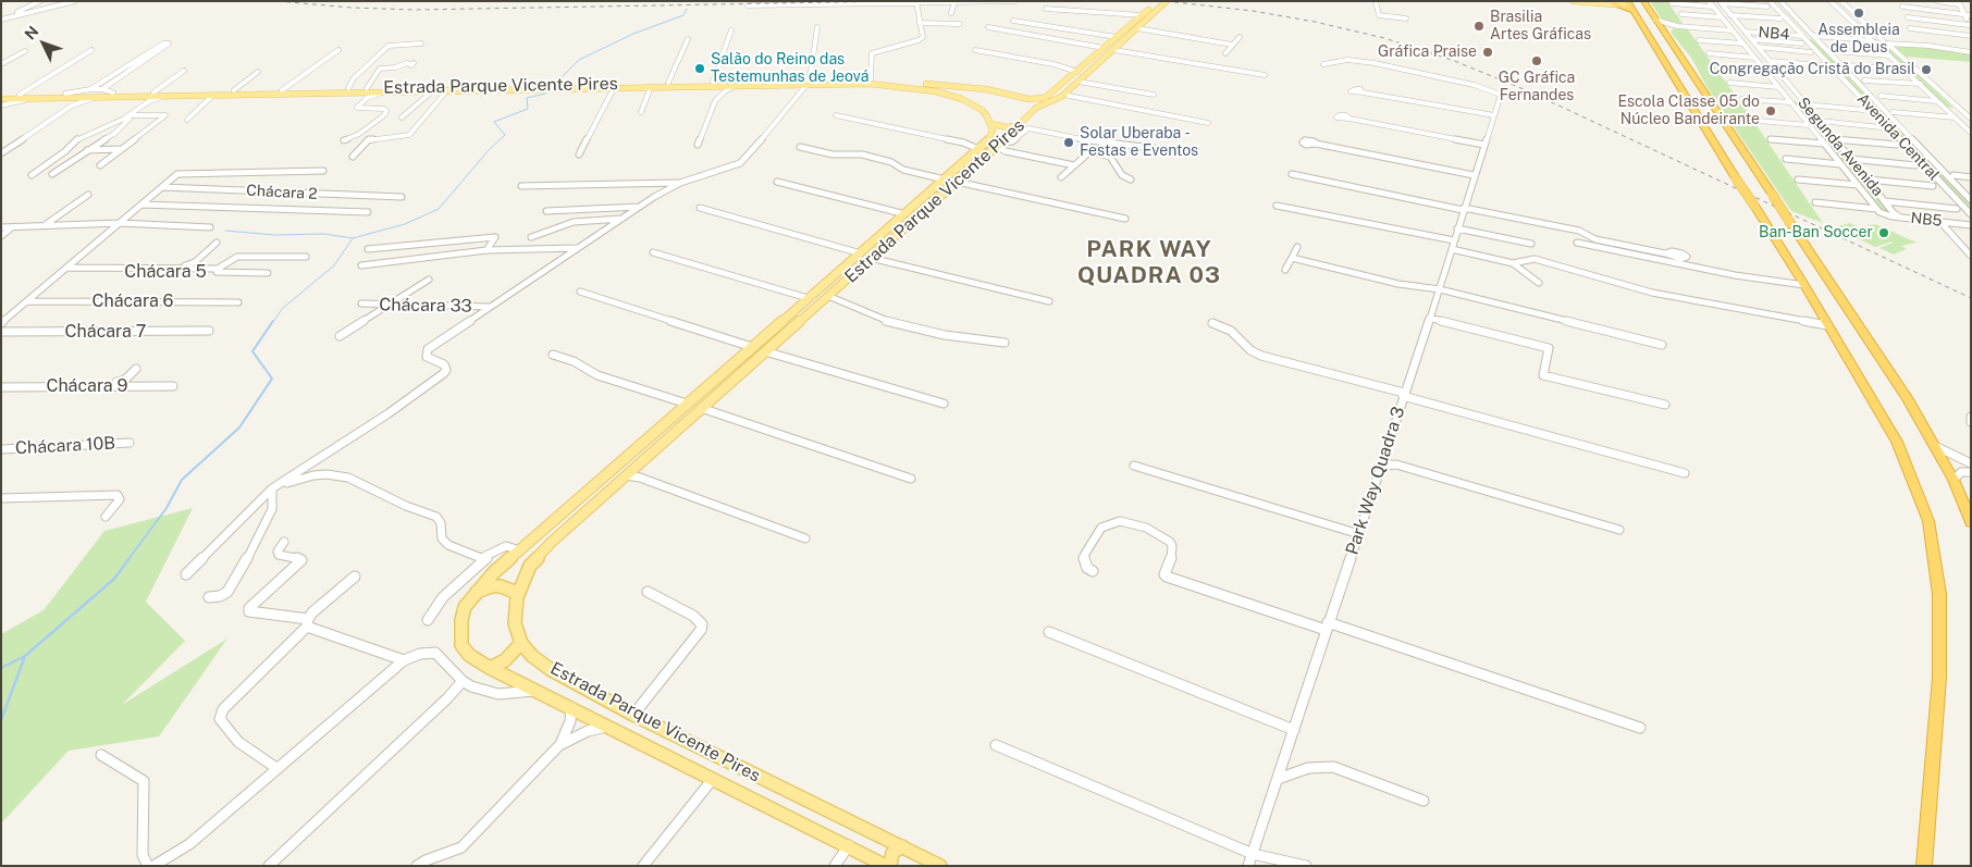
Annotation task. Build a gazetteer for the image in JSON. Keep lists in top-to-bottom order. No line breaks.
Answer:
{"streets":{"main road":["Estrada Parque Vicente Pires"],"street":["NB4","Avenida Central","Segunda Avenida","Chácara 2","NB5","Chácara 5","Chácara 6","Chácara 33","Chácara 7","Chácara 9","Chácara 10B","Park Way Quadra 3"]},"crossings":[["NB4","Avenida Central"],["NB4","Segunda Avenida"],["Segunda Avenida","NB5"]],"districts":["PARK WAY QUADRA 03"],"places":["Assembleia de Deus","Brasilia Artes Gráficas","Gráfica Praise","GC Gráfica Fernandes","Salão do Reino das Testemunhas de Jeová","Congregação Cristã do Brasil","Escola Classe 05 do Núcleo Bandeirante","Solar Uberaba - Festas e Eventos","Ban-Ban Soccer"],"north":"top left"}
